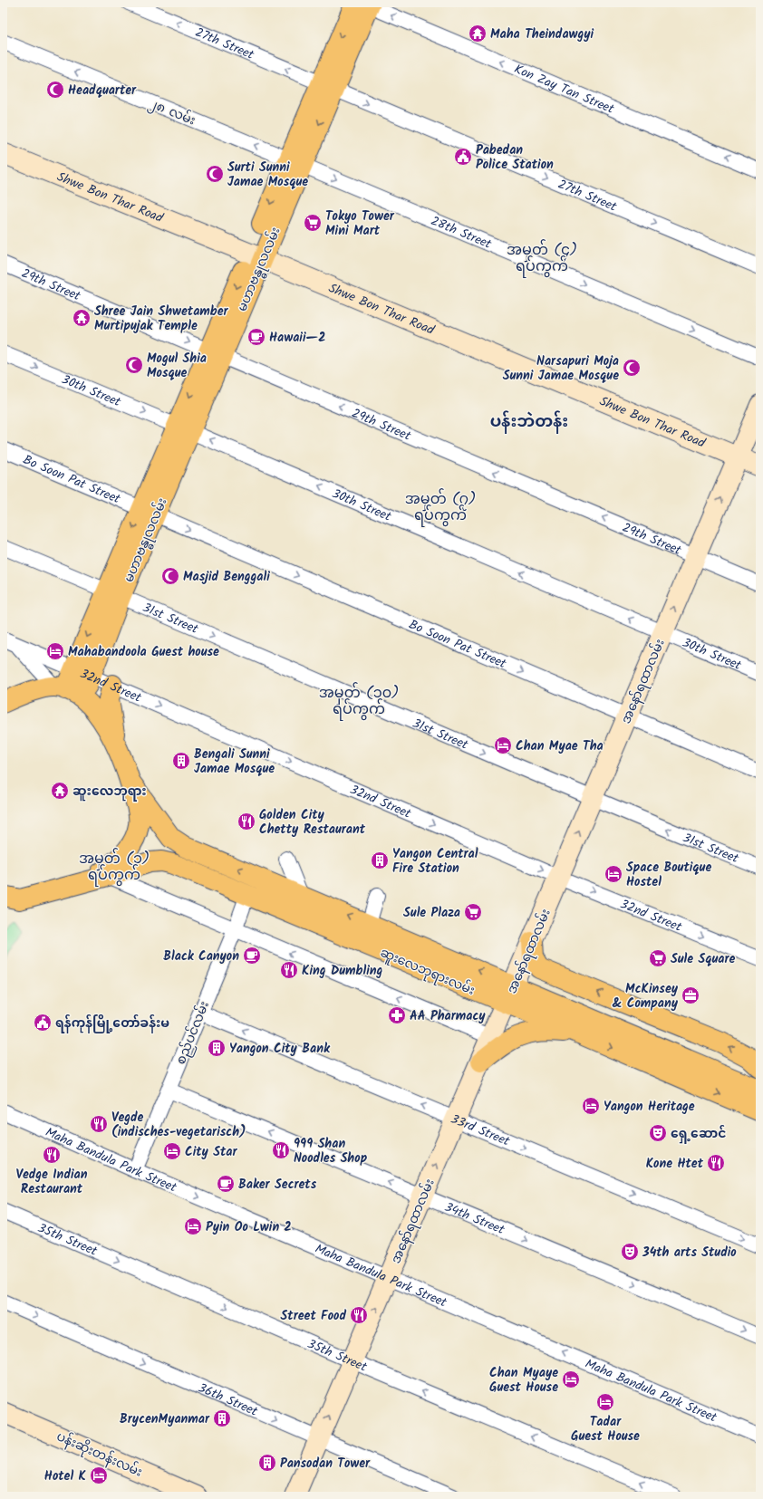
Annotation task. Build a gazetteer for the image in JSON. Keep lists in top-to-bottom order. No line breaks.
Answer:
{"streets":{"main road":["Shwe Bon Thar Road","မဟာဗန္ဓုလလမ်း","အနော်ရထာလမ်း","ဆူးလေဘုရားလမ်း","ပန်းဆိုးတန်းလမ်း"],"street":["27th Street","Kon Zay Tan Street","၂၈ လမ်း","28th Street","29th Street","30th Street","Bo Soon Pat Street","31st Street","32nd Street","စည်ပင်လမ်း","33rd Street","Maha Bandula Park Street","34th Street","35th Street","36th Street"]},"crossings":[["27th Street","မဟာဗန္ဓုလလမ်း"],["Kon Zay Tan Street","မဟာဗန္ဓုလလမ်း"],["၂၈ လမ်း","28th Street"],["၂၈ လမ်း","မဟာဗန္ဓုလလမ်း"],["Shwe Bon Thar Road","မဟာဗန္ဓုလလမ်း"],["Shwe Bon Thar Road","အနော်ရထာလမ်း"],["28th Street","မဟာဗန္ဓုလလမ်း"],["မဟာဗန္ဓုလလမ်း","29th Street"],["မဟာဗန္ဓုလလမ်း","30th Street"],["မဟာဗန္ဓုလလမ်း","Bo Soon Pat Street"],["မဟာဗန္ဓုလလမ်း","31st Street"],["မဟာဗန္ဓုလလမ်း","32nd Street"],["29th Street","အနော်ရထာလမ်း"],["30th Street","အနော်ရထာလမ်း"],["Bo Soon Pat Street","အနော်ရထာလမ်း"],["31st Street","အနော်ရထာလမ်း"],["အနော်ရထာလမ်း","32nd Street"],["အနော်ရထာလမ်း","ဆူးလေဘုရားလမ်း"],["အနော်ရထာလမ်း","33rd Street"],["အနော်ရထာလမ်း","Maha Bandula Park Street"],["အနော်ရထာလမ်း","34th Street"],["အနော်ရထာလမ်း","35th Street"],["အနော်ရထာလမ်း","36th Street"],["ဆူးလေဘုရားလမ်း","စည်ပင်လမ်း"],["စည်ပင်လမ်း","33rd Street"],["စည်ပင်လမ်း","Maha Bandula Park Street"],["စည်ပင်လမ်း","34th Street"]],"one_way":["Kon Zay Tan Street","၂၈ လမ်း","28th Street","မဟာဗန္ဓုလလမ်း","Bo Soon Pat Street","အနော်ရထာလမ်း","32nd Street","36th Street"],"districts":["အမှတ် (၄) ရပ်ကွက်","ပန်းဘဲတန်း","အမှတ် (၇) ရပ်ကွက်","အမှတ် (၁၀) ရပ်ကွက်","အမှတ် (၁) ရပ်ကွက်"],"places":{"temple":["Maha Theindawgyi","Shree Jain Shwetamber Murtipujak Temple","ဆူးလေဘုရား"],"mosque":["Headquarter","Surti Sunni Jamae Mosque","Mogul Shia Mosque","Narsapuri Moja Sunni Jamae Mosque","Masjid Benggali"],"public building":["Pabedan Police Station","ရန်ကုန်မြို့တော်ခန်းမ"],"supermarket":["Tokyo Tower Mini Mart","Sule Plaza","Sule Square"],"cafe":["Hawaii—2","Black Canyon","Baker Secrets"],"hotel":["Mahabandoola Guest house","Chan Myae Tha","Space Boutique Hostel","Yangon Heritage","City Star","Pyin Oo Lwin 2","Chan Myaye Guest House","Tadar Guest House","Hotel K"],"building":["Bengali Sunni Jamae Mosque","Yangon Central Fire Station","Yangon City Bank","BrycenMyanmar","Pansodan Tower"],"restaurant":["Golden City Chetty Restaurant","King Dumbling","Vegde (indisches-vegetarisch)","999 Shan Noodles Shop","Vedge Indian Restaurant","Kone Htet","Street Food"],"office":["McKinsey & Company"],"pharmacy":["AA Pharmacy"],"theatre":["ရှေ့ဆောင်","34th arts Studio"]}}
